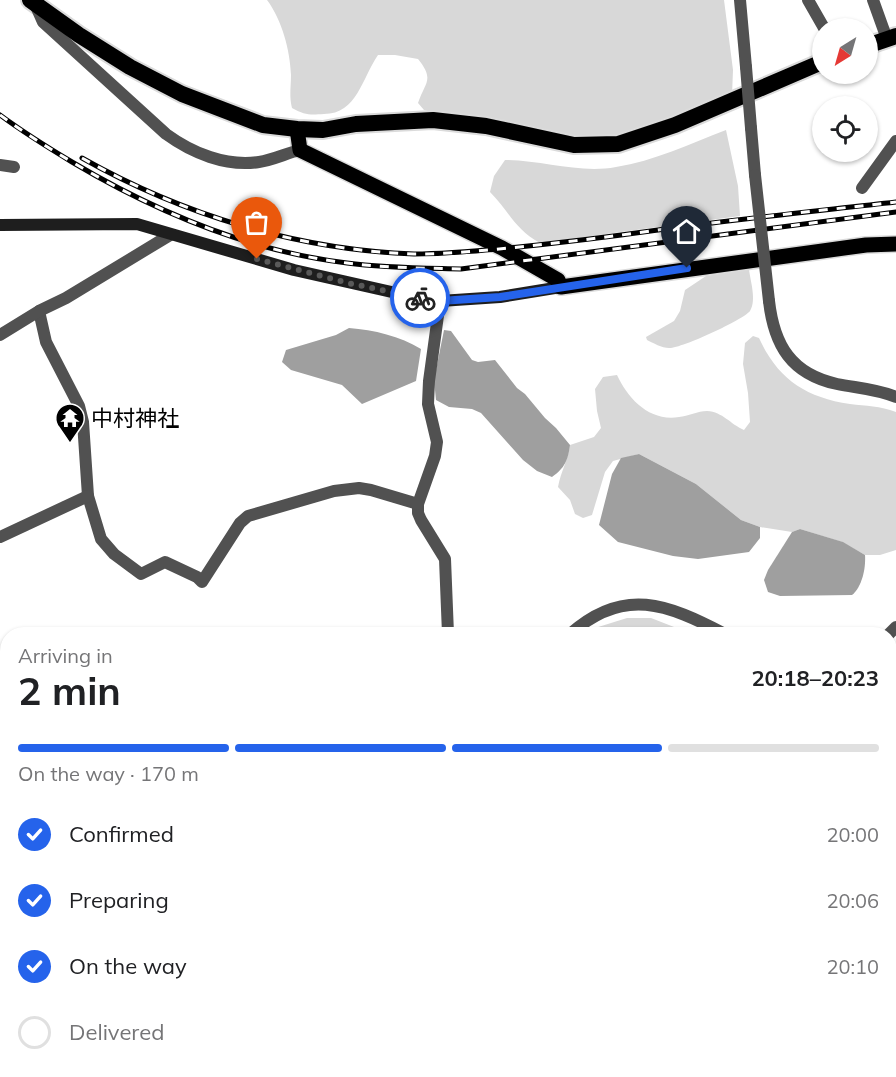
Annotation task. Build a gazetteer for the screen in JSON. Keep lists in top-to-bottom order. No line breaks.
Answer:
{"places":{"temple":["中村神社"]},"north":"bottom left","page":{"heading":["2 min","Arriving in","20:18–20:23"],"bar":"On the way · 170 m","list":[["Confirmed","20:00"],["Preparing","20:06"],["On the way","20:10"],"Delivered"]}}
